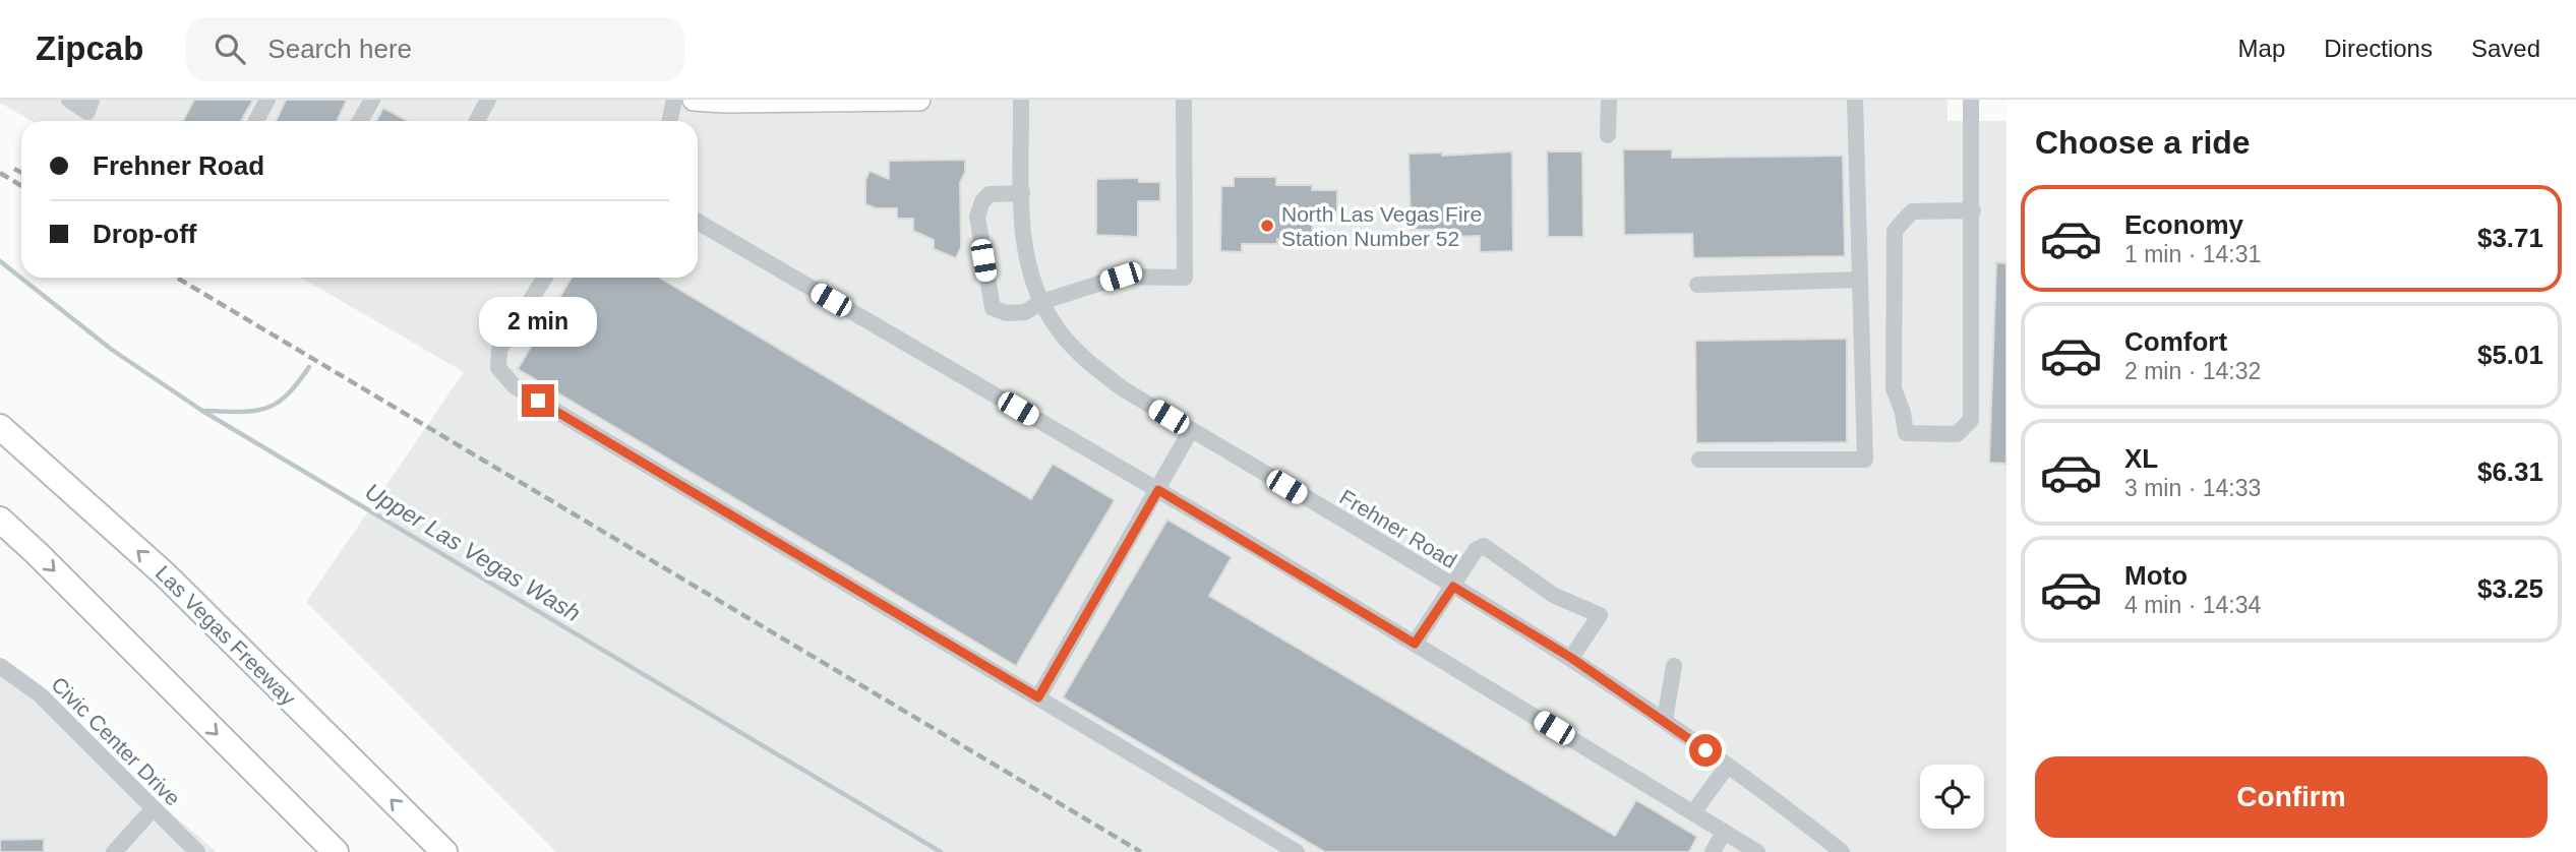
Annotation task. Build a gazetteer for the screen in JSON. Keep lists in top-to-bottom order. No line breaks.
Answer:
{"streets":{"highway":["Las Vegas Freeway"],"street":["Frehner Road","Civic Center Drive"]},"water":["Upper Las Vegas Wash"],"places":["North Las Vegas Fire Station Number 52"],"page":{"header":"Zipcab","search":"Search here","nav":["Map","Directions","Saved"],"heading":"Choose a ride","banner":["Frehner Road","Drop-off"],"list":[{"name":"Economy","note":"1 min · 14:31","value":"$3.71"},{"name":"Comfort","note":"2 min · 14:32","value":"$5.01"},{"name":"XL","note":"3 min · 14:33","value":"$6.31"},{"name":"Moto","note":"4 min · 14:34","value":"$3.25"}],"bubble":"2 min","buttons":"Confirm"}}
